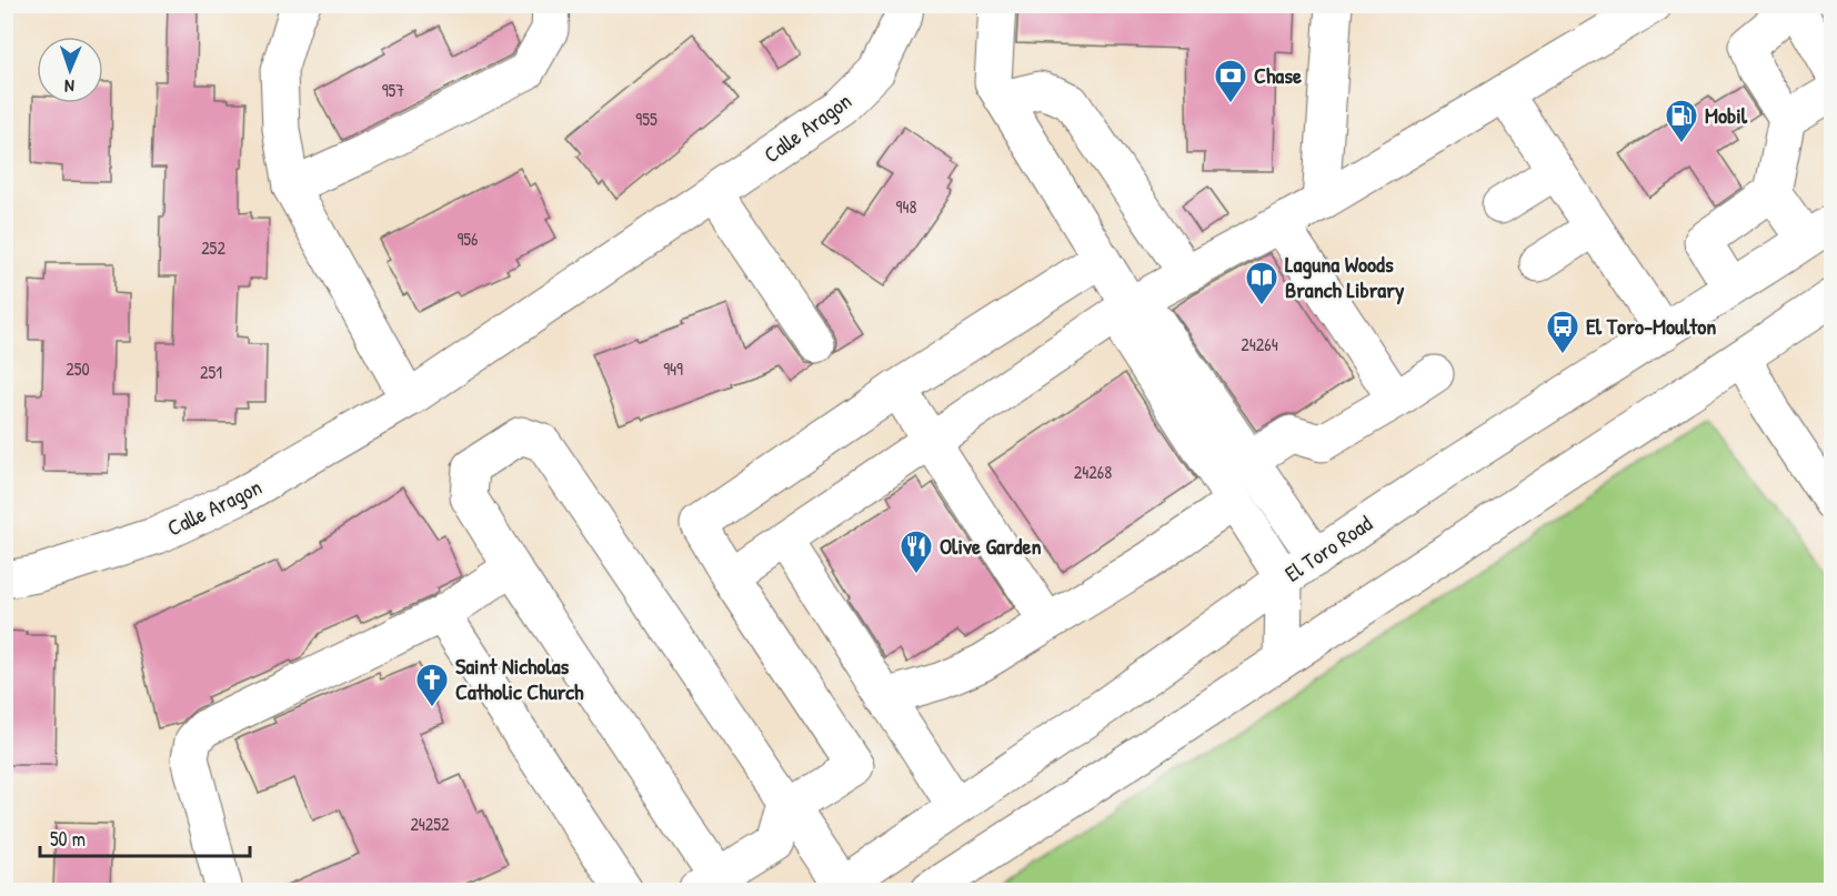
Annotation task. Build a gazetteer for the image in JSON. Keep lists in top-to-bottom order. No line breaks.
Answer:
{"streets":{"main road":["Calle Aragon","El Toro Road"]},"places":{"bank":["Chase"],"fuel station":["Mobil"],"library":["Laguna Woods Branch Library"],"bus stop":["El Toro-Moulton"],"restaurant":["Olive Garden"],"church":["Saint Nicholas Catholic Church"]},"house_numbers":["957","955","948","956","252","24264","250","949","251","24268","24252"],"scale_bar":"50 m","north":"bottom"}
